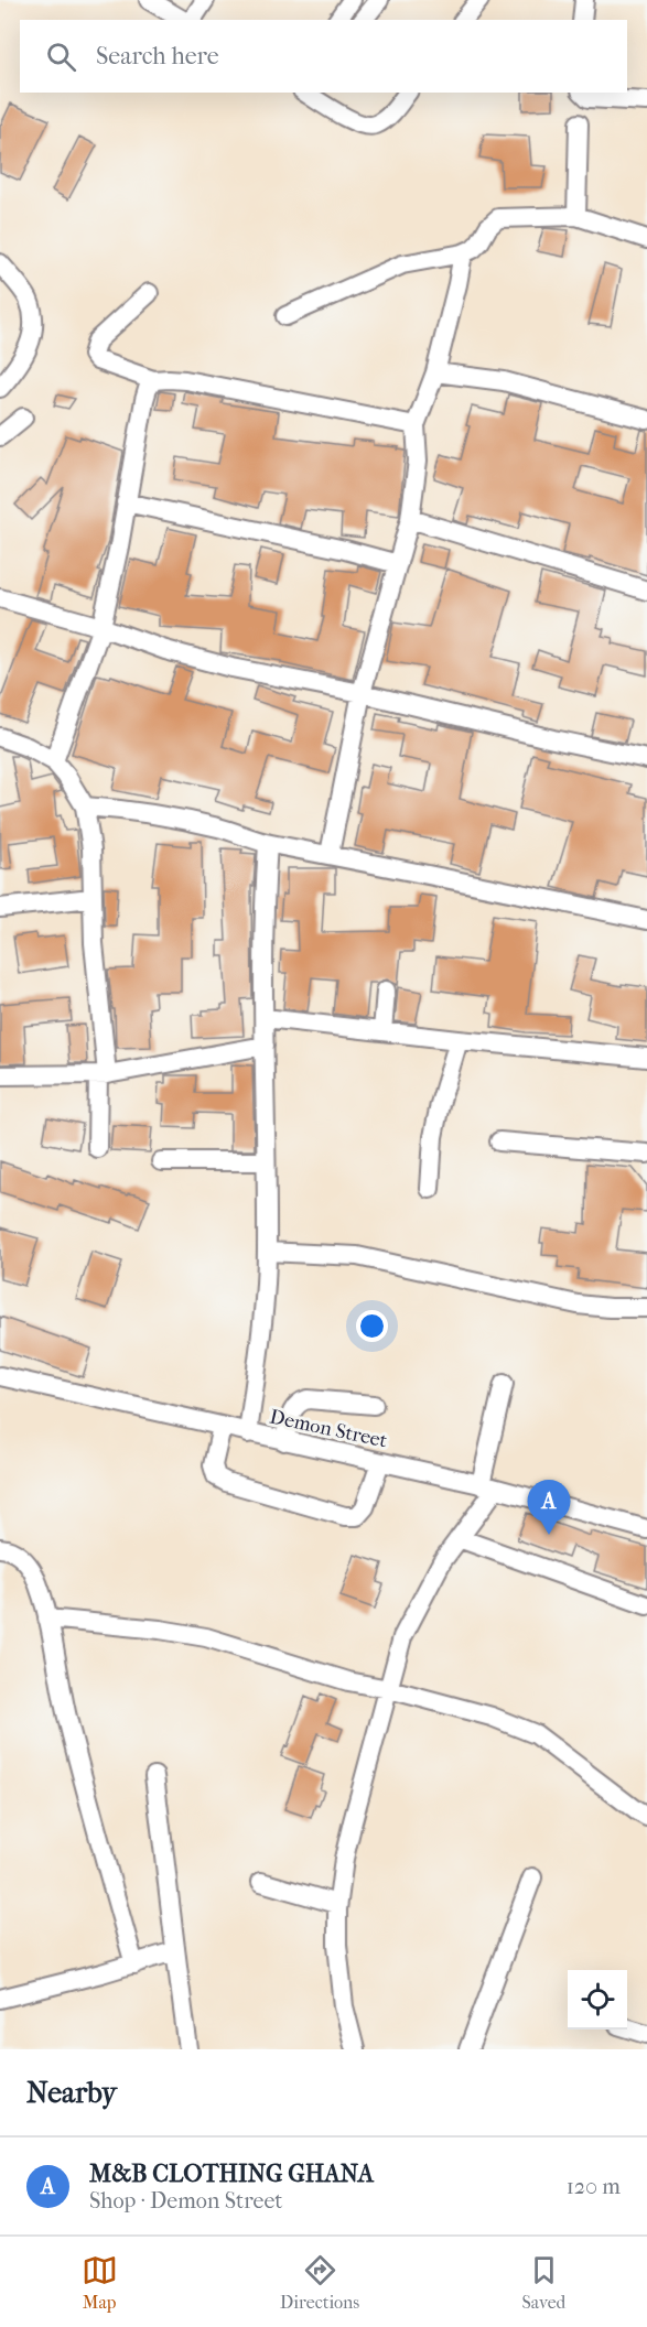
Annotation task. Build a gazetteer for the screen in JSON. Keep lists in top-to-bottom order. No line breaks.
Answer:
{"streets":{"street":["Demon Street"]},"page":{"search":"Search here","pins":"A","heading":"Nearby","list":[{"mark":"A","name":"M&B CLOTHING GHANA","note":"Shop · Demon Street","value":"120 m"}],"nav":["Map","Directions","Saved"]}}
